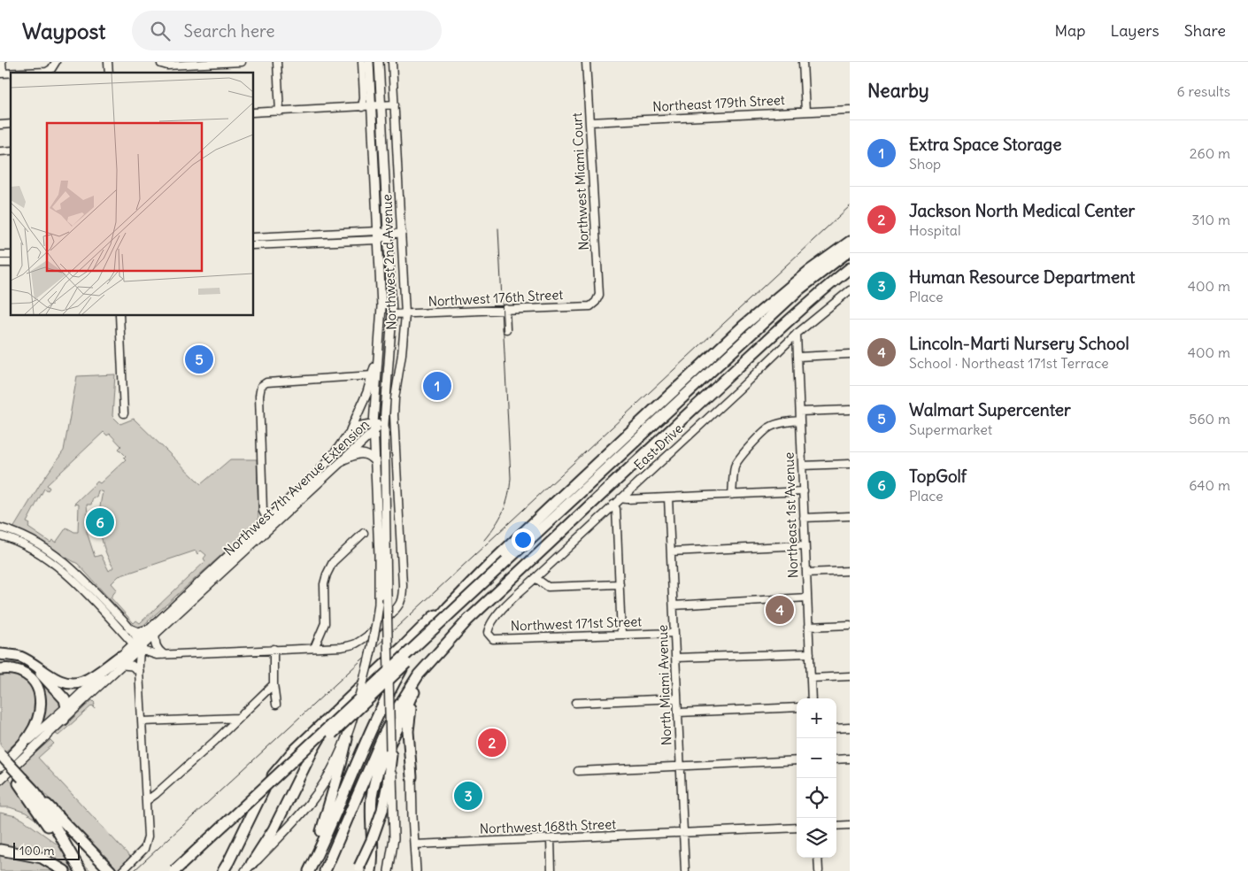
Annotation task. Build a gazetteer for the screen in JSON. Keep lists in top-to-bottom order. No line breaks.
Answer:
{"streets":{"main road":["Northwest 2nd Avenue","Northwest 7th Avenue Extension"],"street":["Northeast 179th Street","Northwest Miami Court","Northwest 176th Street","East Drive","Northeast 1st Avenue","Northwest 171st Street","North Miami Avenue","Northwest 168th Street"]},"crossings":[["Northeast 179th Street","Northwest Miami Court"],["Northwest Miami Court","Northwest 176th Street"],["Northwest 2nd Avenue","Northwest 176th Street"],["Northwest 2nd Avenue","Northwest 7th Avenue Extension"],["East Drive","Northeast 1st Avenue"],["East Drive","Northwest 171st Street"],["Northwest 171st Street","North Miami Avenue"],["North Miami Avenue","Northwest 168th Street"]],"scale_bar":"100 m","page":{"header":"Waypost","search":"Search here","nav":["Map","Layers","Share"],"heading":["Nearby","6 results"],"list":[{"mark":"1","name":"Extra Space Storage","note":"Shop","value":"260 m"},{"mark":"2","name":"Jackson North Medical Center","note":"Hospital","value":"310 m"},{"mark":"3","name":"Human Resource Department","note":"Place","value":"400 m"},{"mark":"4","name":"Lincoln-Marti Nursery School","note":"School · Northeast 171st Terrace","value":"400 m"},{"mark":"5","name":"Walmart Supercenter","note":"Supermarket","value":"560 m"},{"mark":"6","name":"TopGolf","note":"Place","value":"640 m"}],"pins":["5","1","6","4","2","3"],"map_buttons":["+","−"],"scale":"100 m"}}
